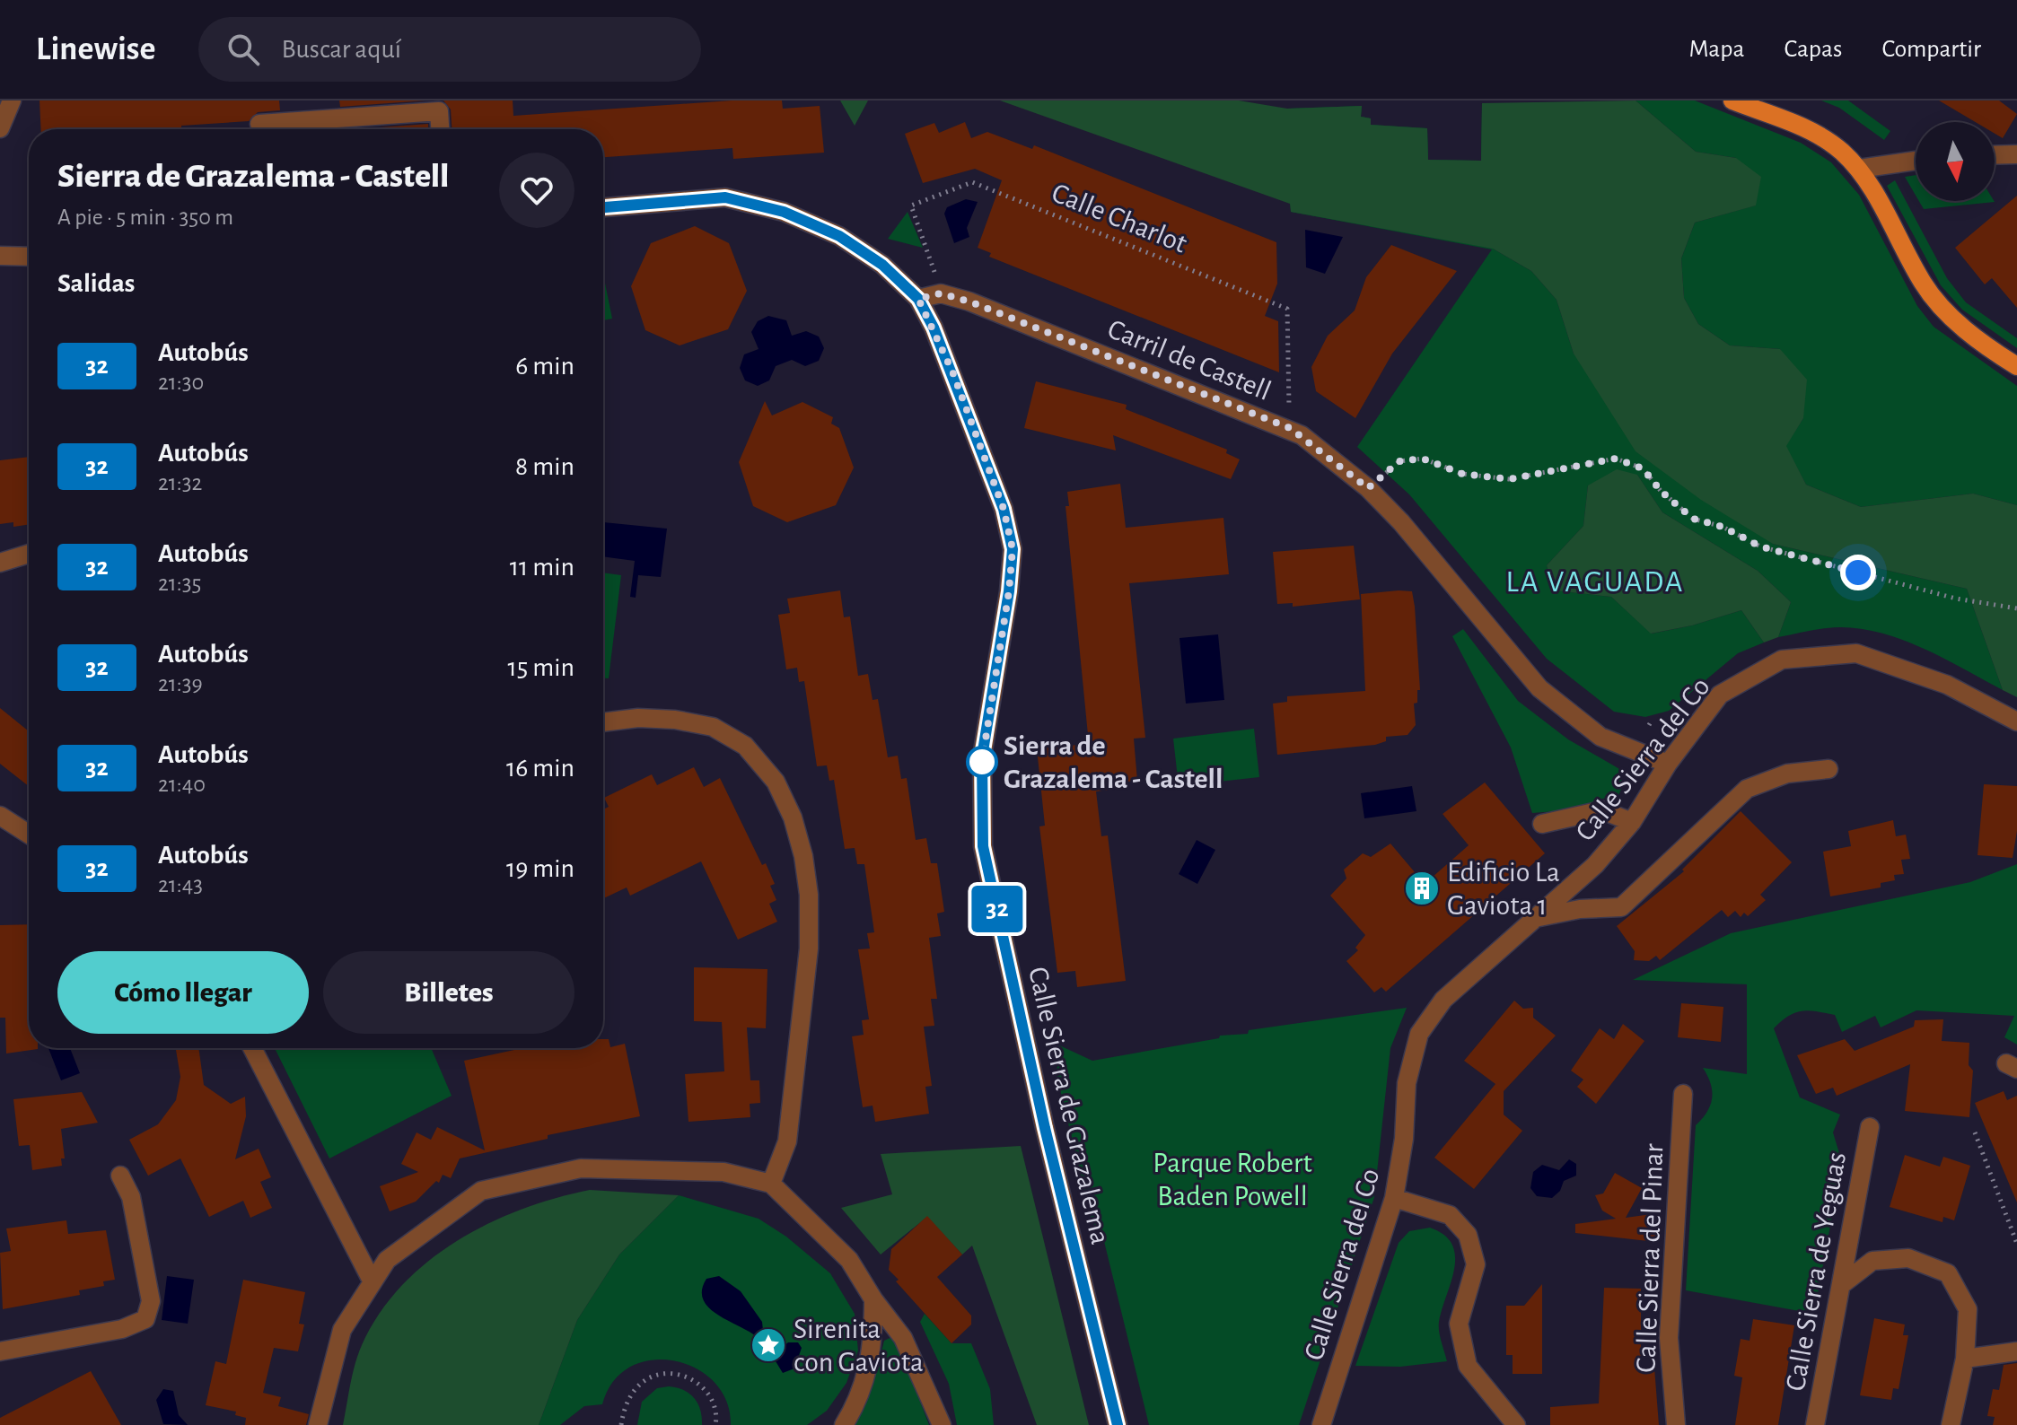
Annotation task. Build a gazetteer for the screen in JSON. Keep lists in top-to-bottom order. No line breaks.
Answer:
{"streets":{"street":["Carril de Castell","Calle Sierra del Co","Calle Sierra de Grazalema","Calle Sierra del Pinar","Calle Sierra de Yeguas"],"path":["Calle Charlot"]},"crossings":[["Calle Charlot","Carril de Castell"],["Carril de Castell","Calle Sierra del Co"]],"districts":["LA VAGUADA"],"parks":["Parque Robert Baden Powell"],"places":{"other":["Sierra de Grazalema - Castell"],"building":["Edificio La Gaviota 1"],"place":["Sirenita con Gaviota"]},"lines":["bus line 32"],"north":"bottom","page":{"header":"Linewise","search":"Buscar aquí","nav":["Mapa","Capas","Compartir"],"on_map":"32","heading":[["Sierra de Grazalema - Castell","A pie · 5 min · 350 m"],"Salidas"],"list":[{"mark":"32","name":"Autobús","note":"21:30","value":"6 min"},{"mark":"32","name":"Autobús","note":"21:32","value":"8 min"},{"mark":"32","name":"Autobús","note":"21:35","value":"11 min"},{"mark":"32","name":"Autobús","note":"21:39","value":"15 min"},{"mark":"32","name":"Autobús","note":"21:40","value":"16 min"},{"mark":"32","name":"Autobús","note":"21:43","value":"19 min"}],"buttons":["Cómo llegar","Billetes"]}}
